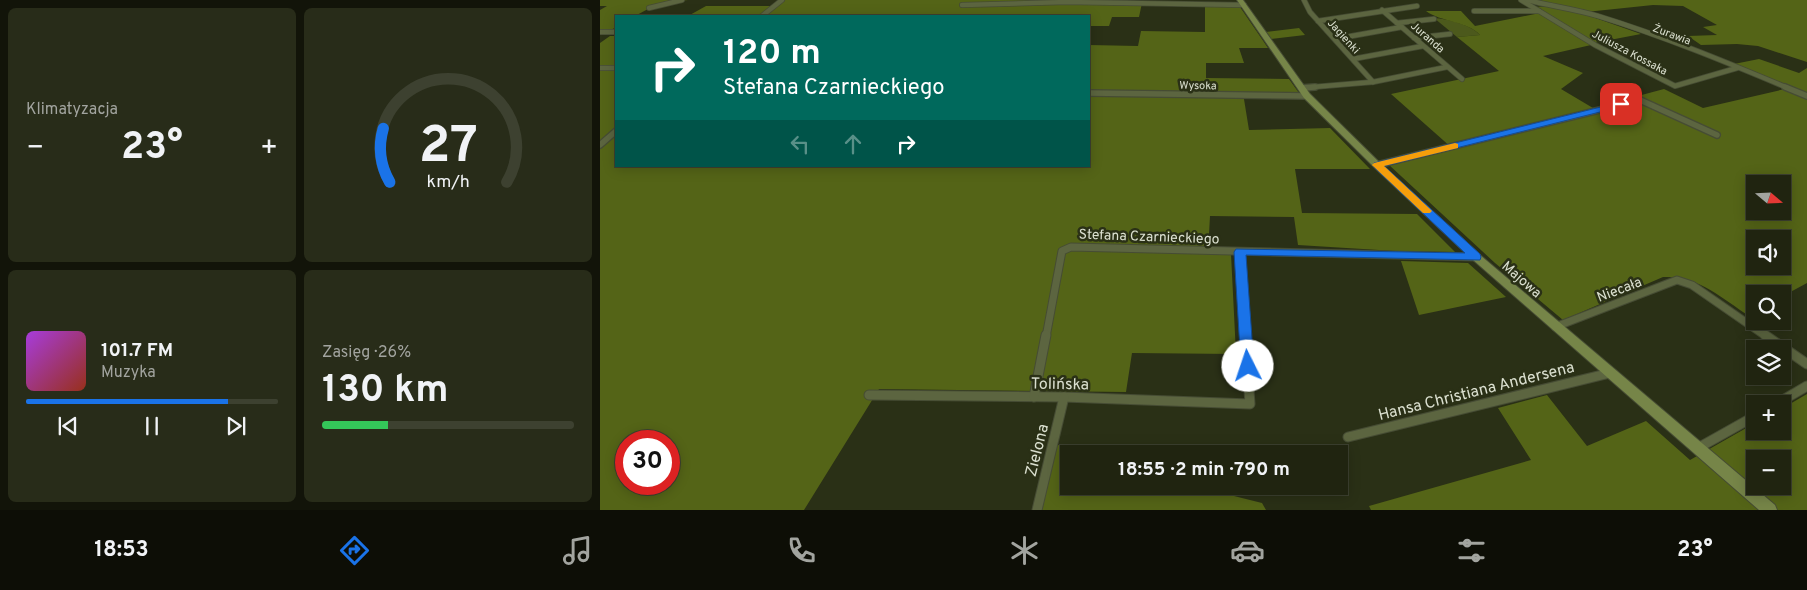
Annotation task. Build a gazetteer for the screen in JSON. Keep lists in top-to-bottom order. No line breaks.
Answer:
{"streets":{"street":["Żurawia","Jagienki","Juranda","Juliusza Kossaka","Wysoka","Stefana Czarnieckiego","Majowa","Niecała","Tolińska","Hansa Christiana Andersena","Zielona"]},"crossings":[["Żurawia","Juliusza Kossaka"],["Jagienki","Wysoka"],["Juranda","Wysoka"],["Wysoka","Majowa"],["Stefana Czarnieckiego","Majowa"],["Stefana Czarnieckiego","Tolińska"],["Majowa","Niecała"],["Majowa","Hansa Christiana Andersena"],["Tolińska","Zielona"]],"north":"right","page":{"tile":["Klimatyzacja",["Zasięg · 26%","130 km"]],"turn":["120 m","Stefana Czarnieckiego"],"heat":["−","23°","+"],"map_buttons":["+","−"],"song":["101.7 FM","Muzyka"],"limit":"30","trip":"18:55 · 2 min · 790 m","tabs":["18:53","23°"],"gauge":["27","km/h"]}}
